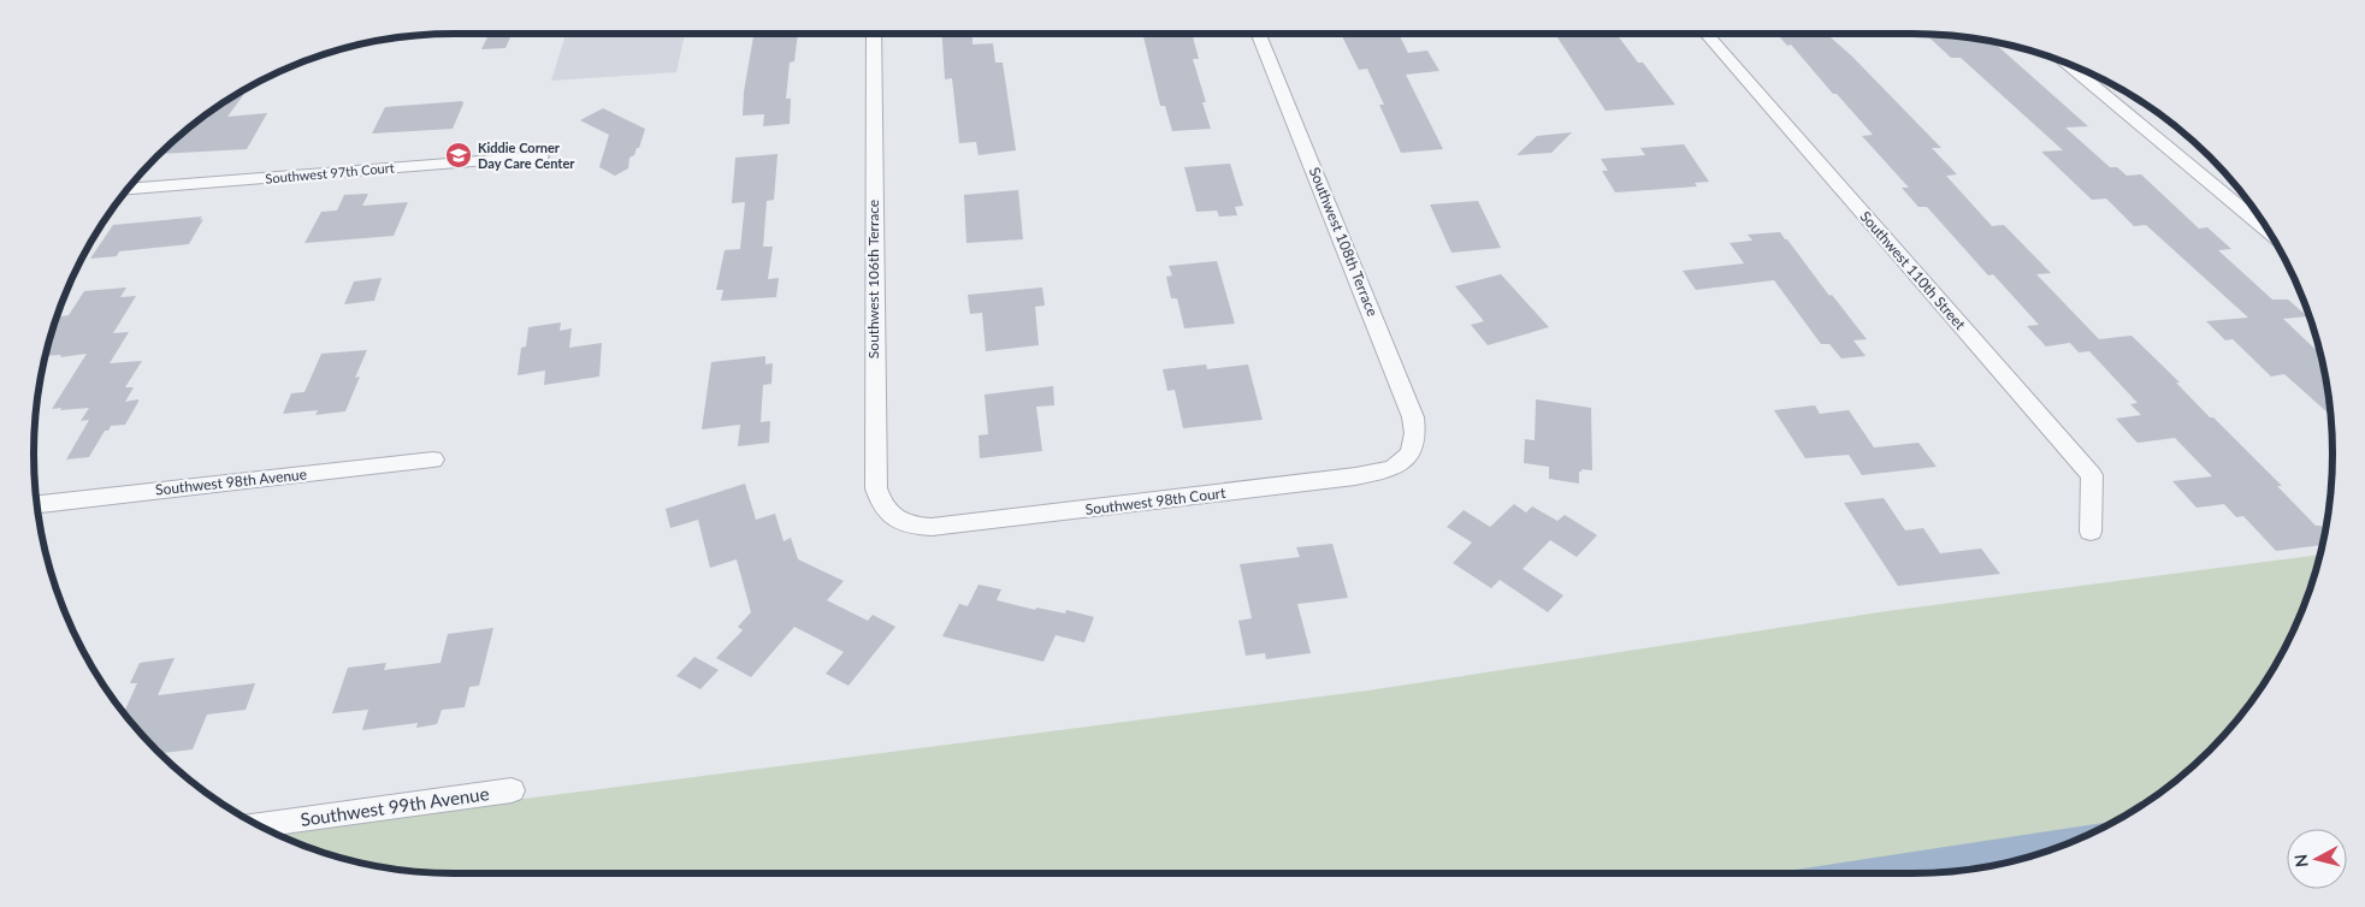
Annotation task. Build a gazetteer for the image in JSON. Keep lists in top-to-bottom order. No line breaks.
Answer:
{"streets":{"street":["Southwest 97th Court","Southwest 108th Terrace","Southwest 110th Street","Southwest 106th Terrace","Southwest 98th Avenue","Southwest 98th Court","Southwest 99th Avenue"]},"crossings":[["Southwest 108th Terrace","Southwest 98th Court"],["Southwest 106th Terrace","Southwest 98th Court"]],"places":{"school or university":["Kiddie Corner Day Care Center"]},"north":"left"}
